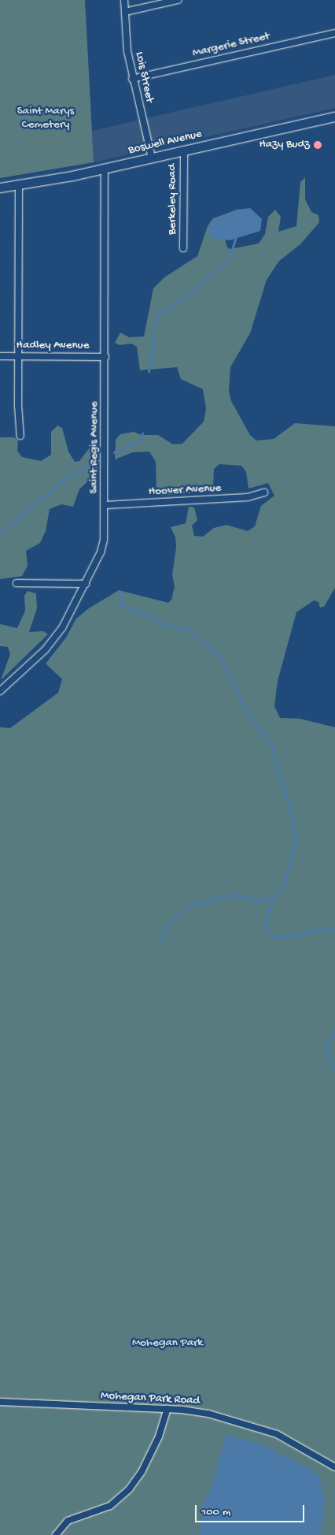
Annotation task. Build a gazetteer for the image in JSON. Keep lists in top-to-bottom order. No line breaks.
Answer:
{"streets":{"main road":["Boswell Avenue"],"street":["Margerie Street","Lois Street","Berkeley Road","Hadley Avenue","Saint Regis Avenue","Hoover Avenue","Mohegan Park Road"]},"crossings":[["Margerie Street","Lois Street"],["Lois Street","Boswell Avenue"],["Boswell Avenue","Berkeley Road"],["Boswell Avenue","Saint Regis Avenue"],["Hadley Avenue","Saint Regis Avenue"],["Saint Regis Avenue","Hoover Avenue"]],"parks":["Saint Marys Cemetery","Mohegan Park"],"places":["Hazy Budz"],"scale_bar":"100 m"}
